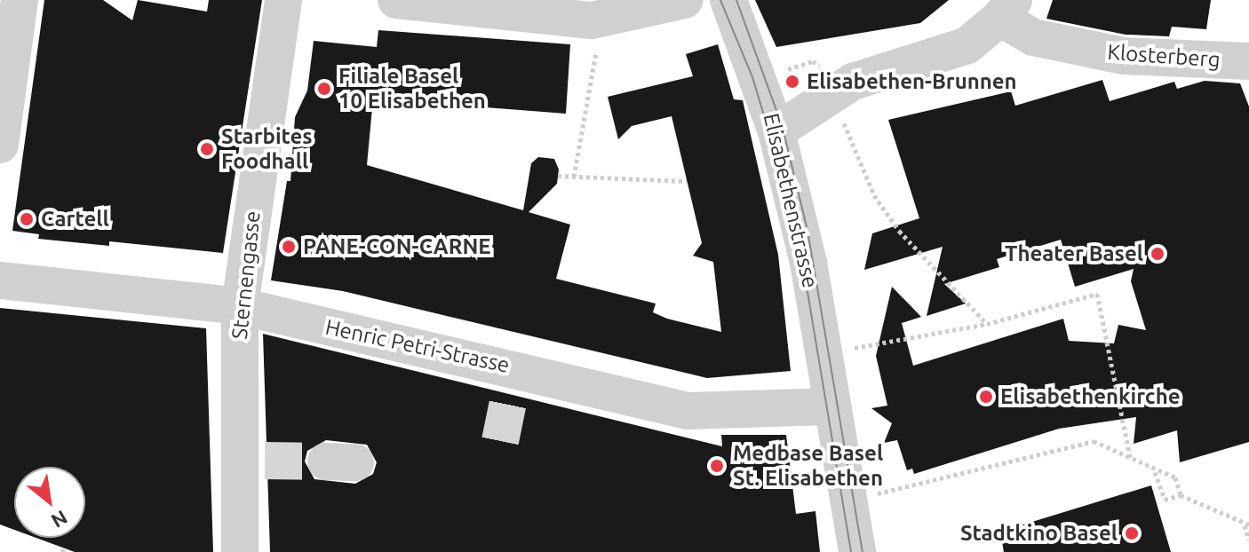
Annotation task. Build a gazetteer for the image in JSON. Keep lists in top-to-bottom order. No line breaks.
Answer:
{"streets":{"street":["Klosterberg","Elisabethenstrasse","Sternengasse","Henric Petri-Strasse"]},"crossings":[["Klosterberg","Elisabethenstrasse"],["Elisabethenstrasse","Henric Petri-Strasse"],["Sternengasse","Henric Petri-Strasse"]],"places":["Elisabethen-Brunnen","Filiale Basel 10 Elisabethen","Starbites Foodhall","Cartell","PANE-CON-CARNE","Theater Basel","Elisabethenkirche","Medbase Basel St. Elisabethen","Stadtkino Basel"],"north":"bottom right"}
